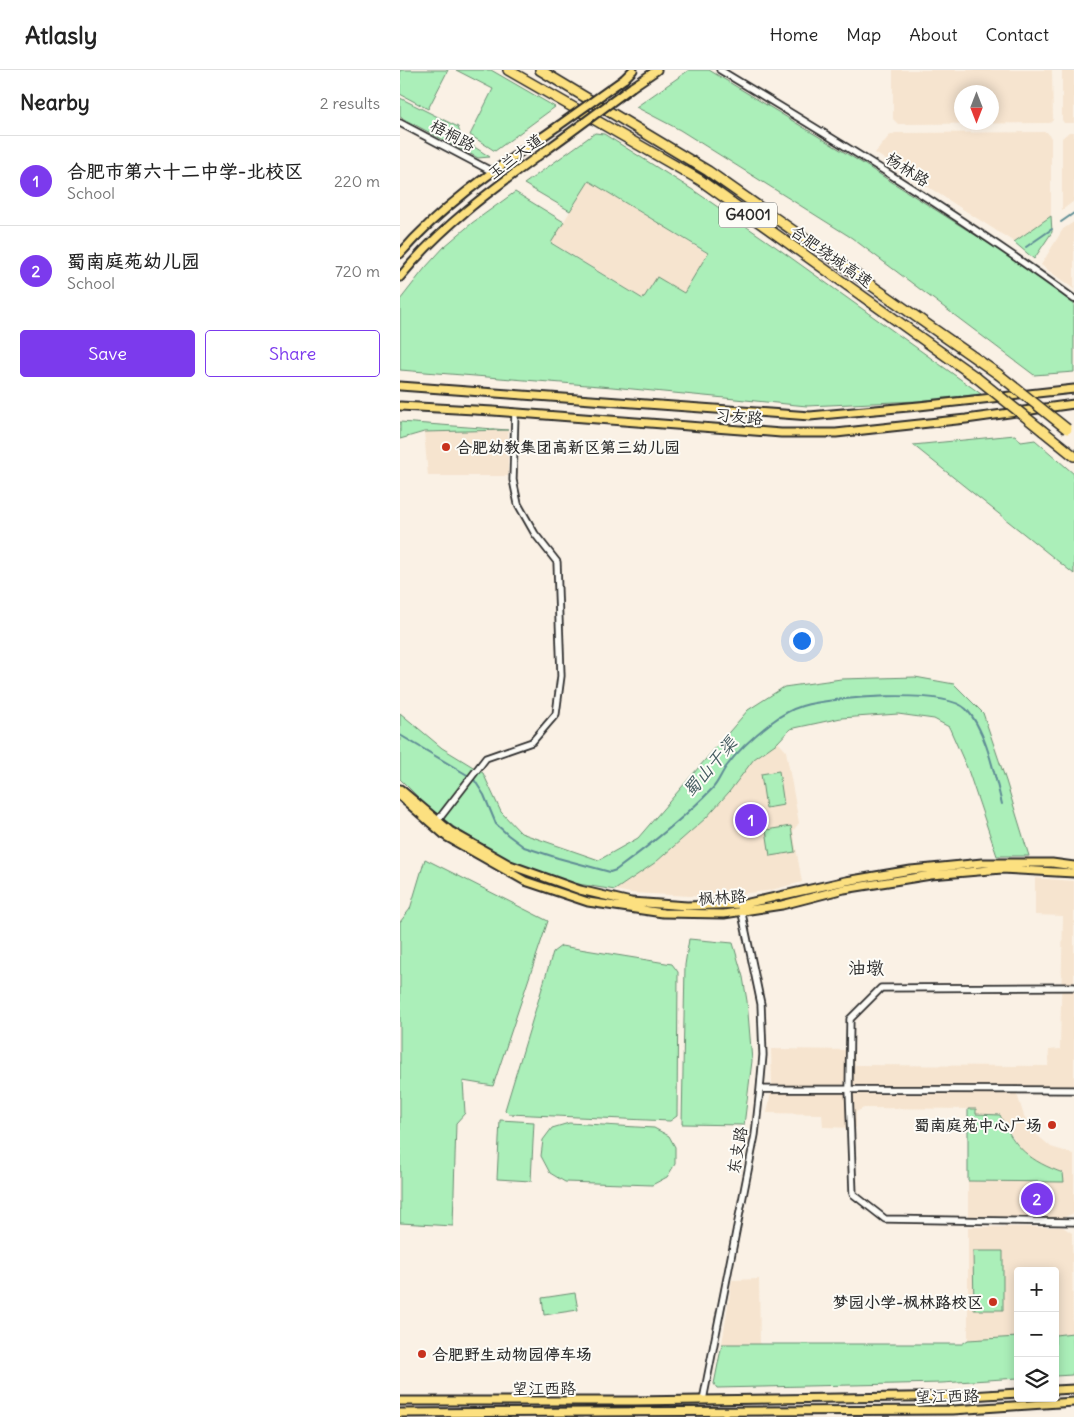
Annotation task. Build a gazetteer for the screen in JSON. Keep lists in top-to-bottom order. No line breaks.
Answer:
{"streets":{"highway":["G4001","合肥绕城高速"],"main road":["玉兰大道","习友路","枫林路","望江西路"],"street":["梧桐路","杨林路","东支路"]},"crossings":[["梧桐路","玉兰大道"],["枫林路","东支路"],["东支路","望江西路"]],"districts":["油墩"],"water":["蜀山干渠"],"places":["合肥幼教集团高新区第三幼儿园","蜀南庭苑中心广场","梦园小学-枫林路校区","合肥野生动物园停车场"],"north":"bottom","page":{"header":"Atlasly","nav":["Home","Map","About","Contact"],"heading":["Nearby","2 results"],"list":[{"mark":"1","name":"合肥市第六十二中学-北校区","note":"School","value":"220 m"},{"mark":"2","name":"蜀南庭苑幼儿园","note":"School","value":"720 m"}],"buttons":["Save","Share"],"pins":["1","2"],"map_buttons":["+","−"]}}
